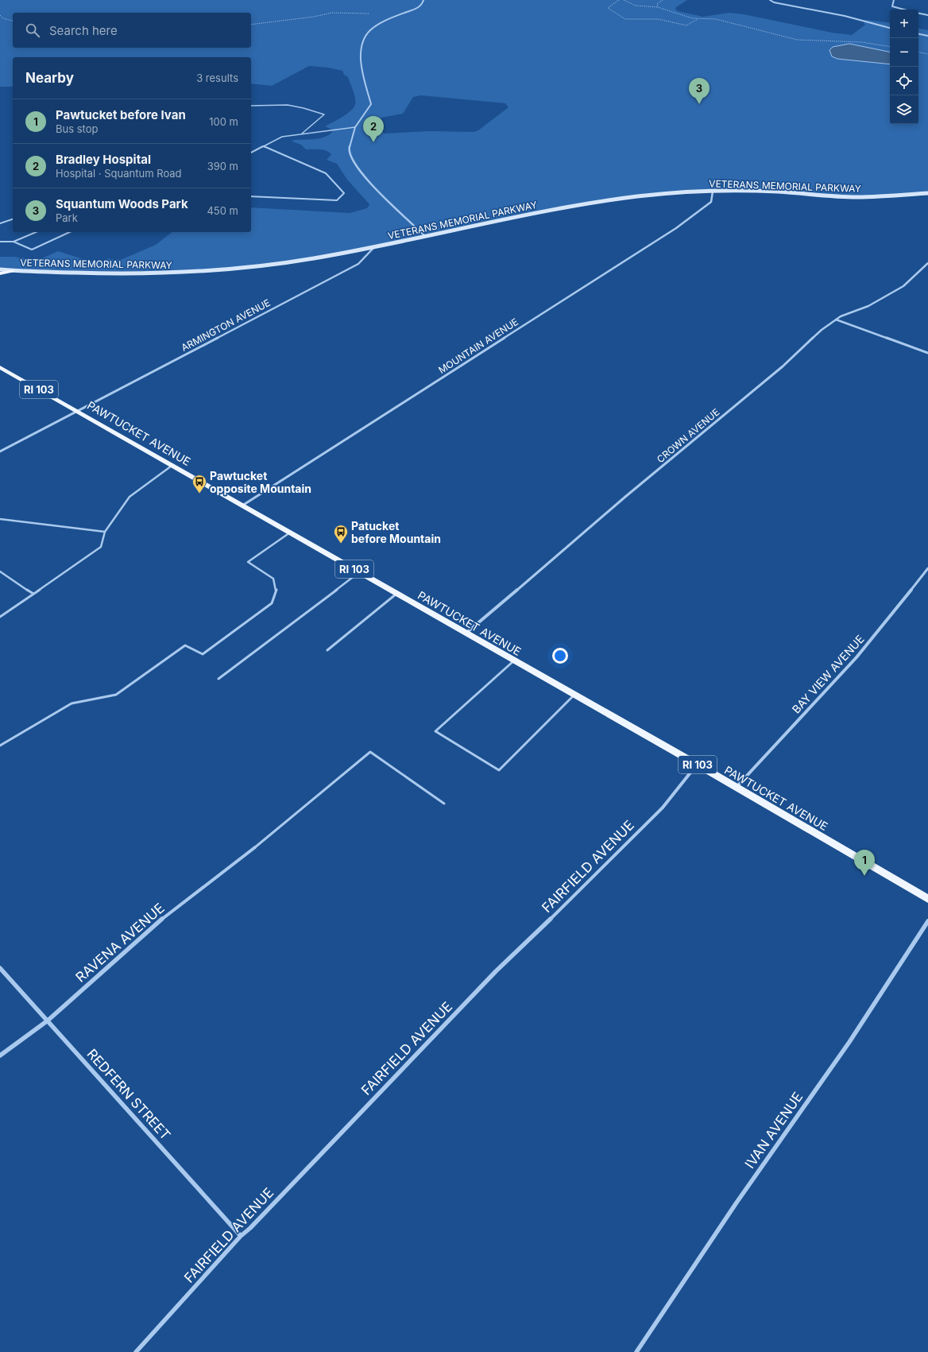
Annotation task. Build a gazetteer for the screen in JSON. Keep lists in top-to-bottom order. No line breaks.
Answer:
{"streets":{"main road":["VETERANS MEMORIAL PARKWAY","RI 103","PAWTUCKET AVENUE"],"street":["ARMINGTON AVENUE","MOUNTAIN AVENUE","CROWN AVENUE","BAY VIEW AVENUE","FAIRFIELD AVENUE","RAVENA AVENUE","REDFERN STREET","IVAN AVENUE"]},"crossings":[["VETERANS MEMORIAL PARKWAY","ARMINGTON AVENUE"],["VETERANS MEMORIAL PARKWAY","MOUNTAIN AVENUE"],["ARMINGTON AVENUE","PAWTUCKET AVENUE"],["MOUNTAIN AVENUE","PAWTUCKET AVENUE"],["PAWTUCKET AVENUE","CROWN AVENUE"],["PAWTUCKET AVENUE","BAY VIEW AVENUE"],["PAWTUCKET AVENUE","FAIRFIELD AVENUE"],["FAIRFIELD AVENUE","REDFERN STREET"],["RAVENA AVENUE","REDFERN STREET"]],"places":{"bus stop":["Pawtucket opposite Mountain","Patucket before Mountain"]},"page":{"map_buttons":["+","−"],"search":"Search here","heading":["Nearby","3 results"],"pins":["3","2","1"],"list":[{"mark":"1","name":"Pawtucket before Ivan","note":"Bus stop","value":"100 m"},{"mark":"2","name":"Bradley Hospital","note":"Hospital · Squantum Road","value":"390 m"},{"mark":"3","name":"Squantum Woods Park","note":"Park","value":"450 m"}]}}
